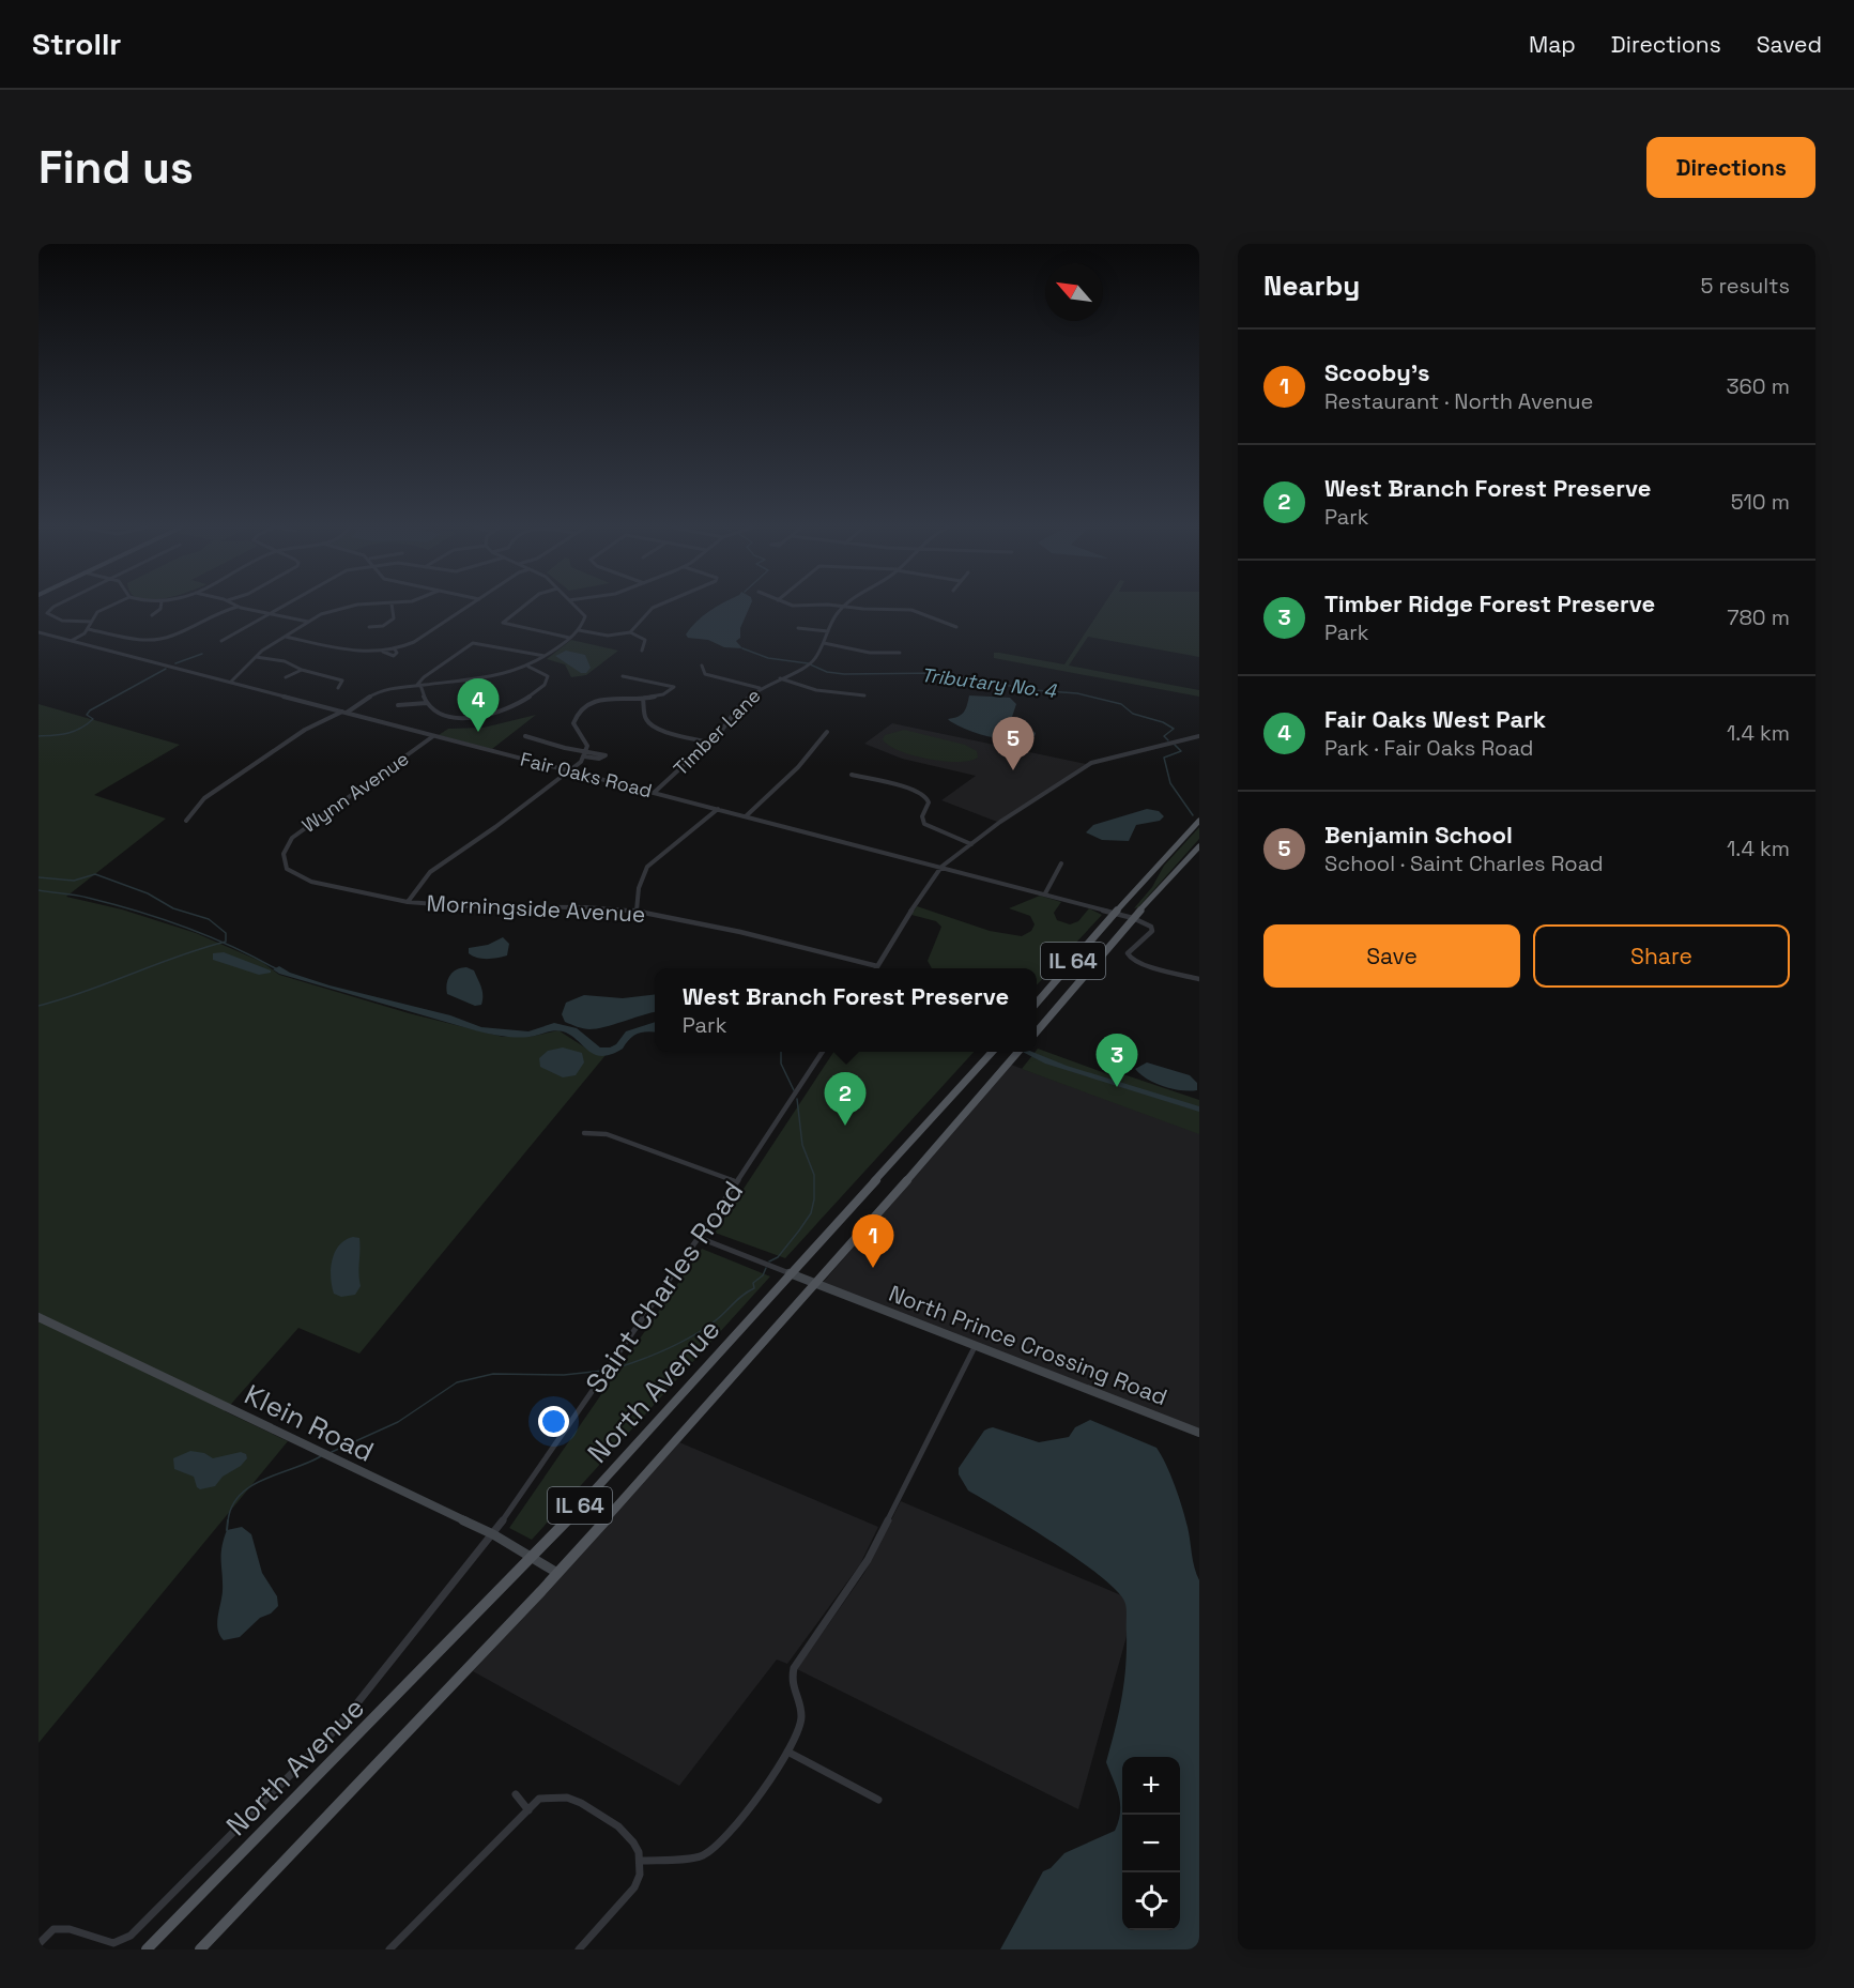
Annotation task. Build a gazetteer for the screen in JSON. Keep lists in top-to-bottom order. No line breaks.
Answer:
{"streets":{"main road":["IL 64","North Avenue"],"street":["Timber Lane","Fair Oaks Road","Wynn Avenue","Morningside Avenue","Saint Charles Road","North Prince Crossing Road","Klein Road"]},"crossings":[["Timber Lane","Fair Oaks Road"],["Fair Oaks Road","Wynn Avenue"],["Fair Oaks Road","IL 64"],["Wynn Avenue","Morningside Avenue"],["Saint Charles Road","North Prince Crossing Road"],["Saint Charles Road","Klein Road"],["North Prince Crossing Road","North Avenue"],["North Avenue","Klein Road"]],"water":["Tributary No. 4"],"north":"top left","page":{"header":"Strollr","nav":["Map","Directions","Saved"],"buttons":["Directions",["Save","Share"]],"title":"Find us","heading":["Nearby","5 results"],"list":[{"mark":"1","name":"Scooby's","note":"Restaurant · North Avenue","value":"360 m"},{"mark":"2","name":"West Branch Forest Preserve","note":"Park","value":"510 m"},{"mark":"3","name":"Timber Ridge Forest Preserve","note":"Park","value":"780 m"},{"mark":"4","name":"Fair Oaks West Park","note":"Park · Fair Oaks Road","value":"1.4 km"},{"mark":"5","name":"Benjamin School","note":"School · Saint Charles Road","value":"1.4 km"}],"pins":["4","5","3","2","1"],"popup":["West Branch Forest Preserve","Park"],"map_buttons":["+","−"]}}
